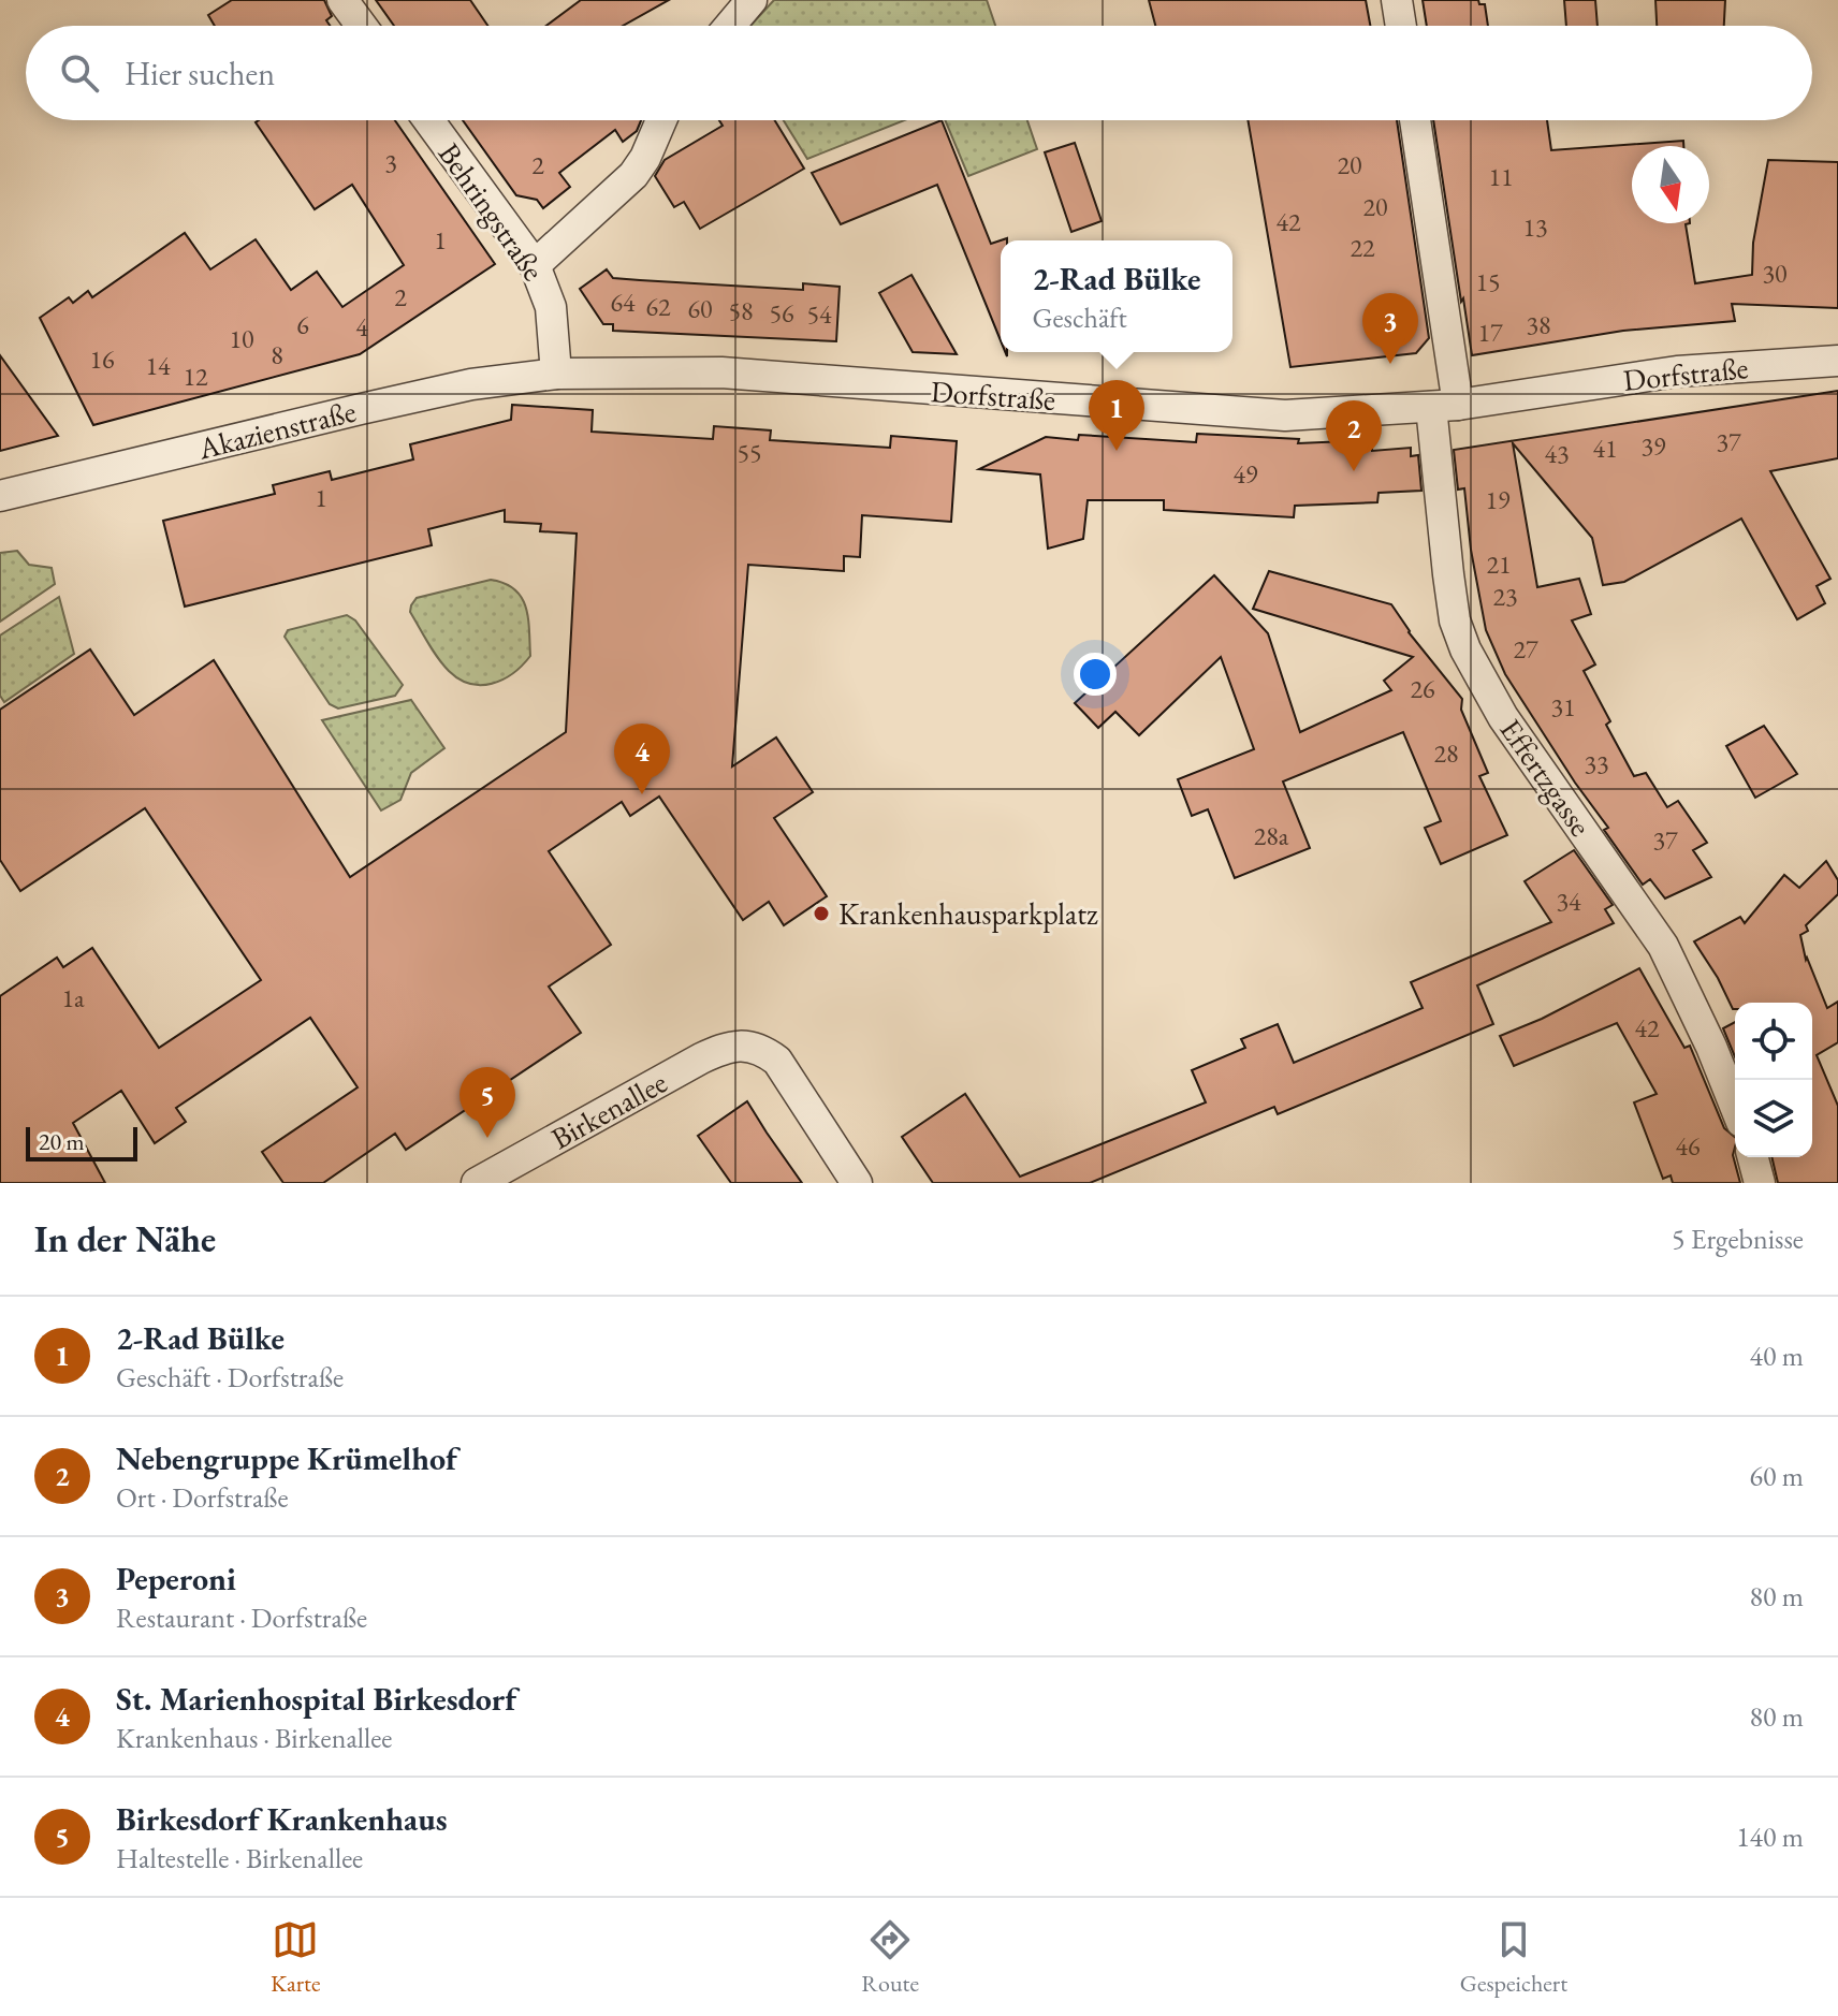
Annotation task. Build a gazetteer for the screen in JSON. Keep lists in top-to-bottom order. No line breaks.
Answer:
{"streets":{"street":["Behringstraße","Dorfstraße","Akazienstraße","Effertzgasse","Birkenallee"]},"crossings":[["Behringstraße","Dorfstraße"],["Behringstraße","Akazienstraße"],["Dorfstraße","Akazienstraße"],["Dorfstraße","Effertzgasse"]],"places":["Krankenhausparkplatz"],"house_numbers":["3","2","20","11","20","42","13","1","22","30","15","2","64","62","60","58","56","54","6","38","4","17","10","8","16","14","12","37","39","41","55","43","49","1","19","21","23","27","26","31","28","33","28a","37","34","1a","42","46"],"scale_bar":"20 m","north":"bottom","page":{"search":"Hier suchen","popup":["2-Rad Bülke","Geschäft"],"pins":["3","1","2","4","5"],"scale":"20 m","heading":["In der Nähe","5 Ergebnisse"],"list":[{"mark":"1","name":"2-Rad Bülke","note":"Geschäft · Dorfstraße","value":"40 m"},{"mark":"2","name":"Nebengruppe Krümelhof","note":"Ort · Dorfstraße","value":"60 m"},{"mark":"3","name":"Peperoni","note":"Restaurant · Dorfstraße","value":"80 m"},{"mark":"4","name":"St. Marienhospital Birkesdorf","note":"Krankenhaus · Birkenallee","value":"80 m"},{"mark":"5","name":"Birkesdorf Krankenhaus","note":"Haltestelle · Birkenallee","value":"140 m"}],"nav":["Karte","Route","Gespeichert"]}}
